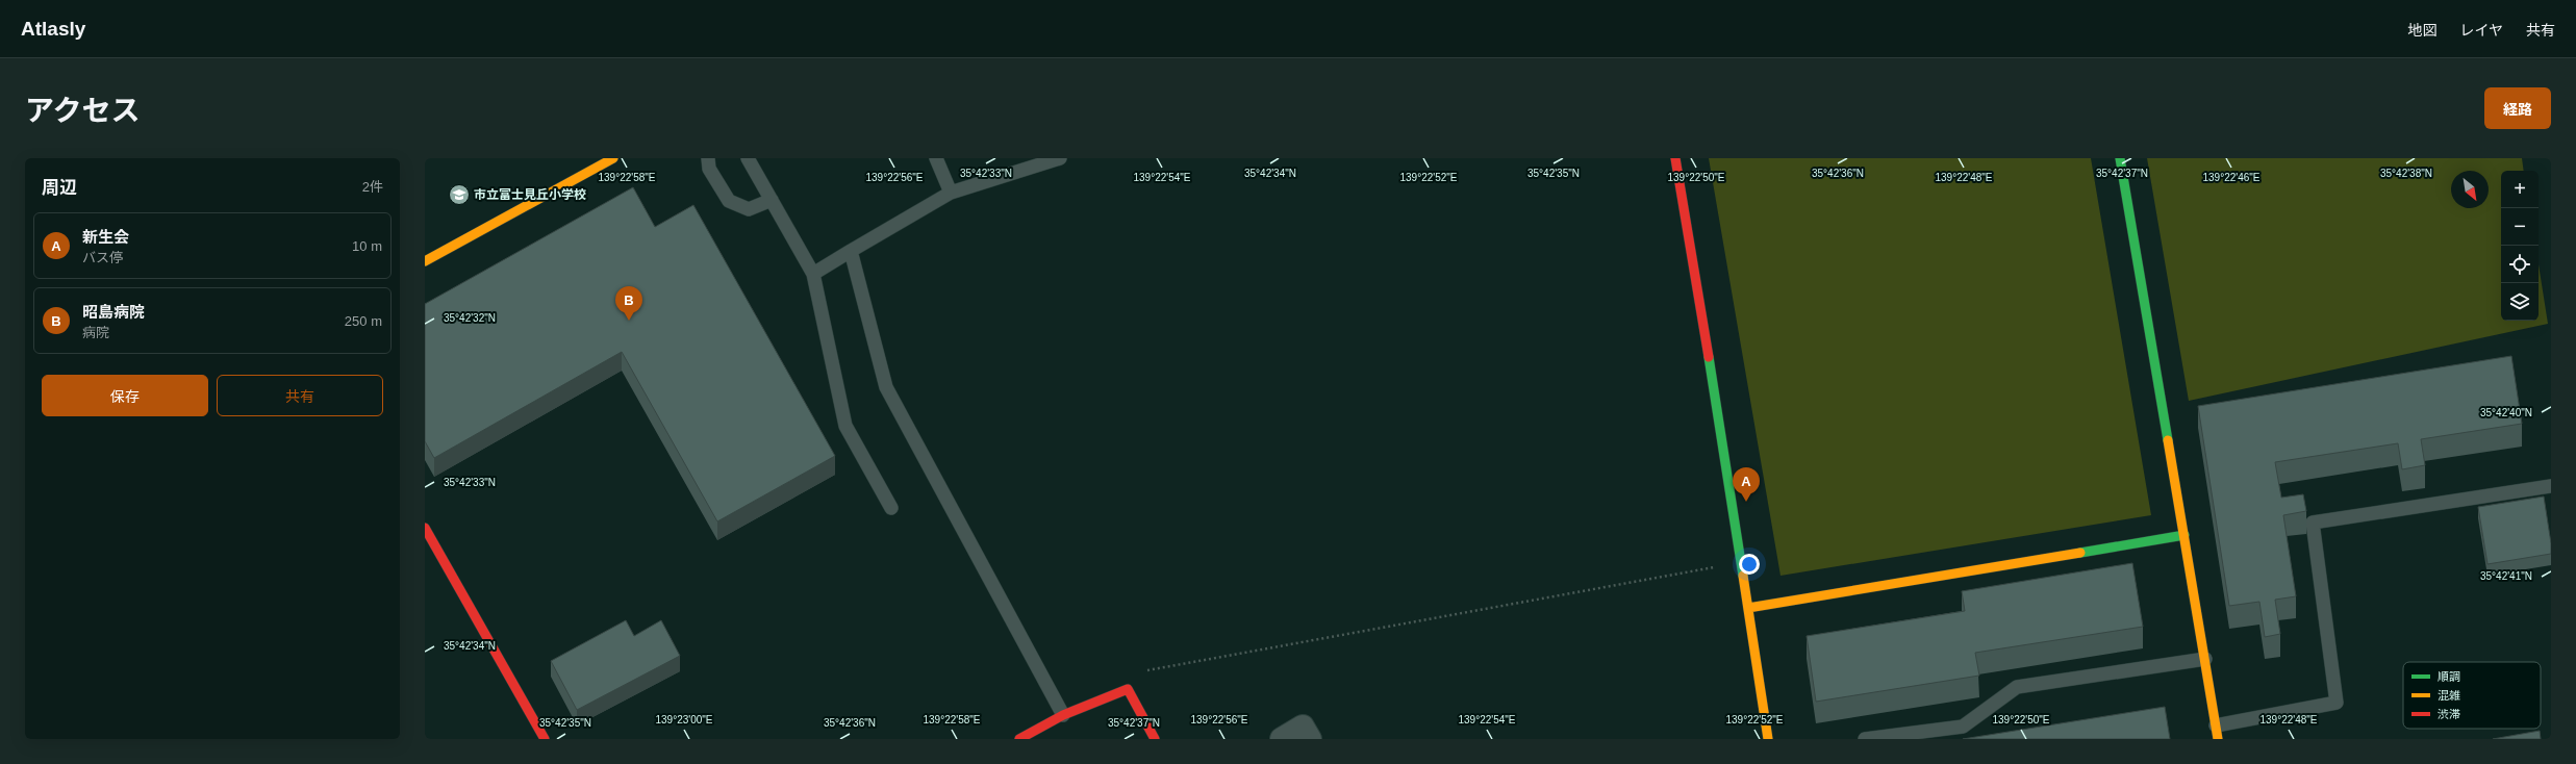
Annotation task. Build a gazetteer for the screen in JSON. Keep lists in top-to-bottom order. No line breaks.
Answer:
{"places":{"school or university":["市立富士見丘小学校"]},"legend":["順調","混雑","渋滞"],"north":"bottom right","page":{"header":"Atlasly","nav":["地図","レイヤ","共有"],"title":"アクセス","buttons":["経路",["保存","共有"]],"heading":["周辺","2件"],"map_buttons":["+","−"],"list":[{"mark":"A","name":"新生会","note":"バス停","value":"10 m"},{"mark":"B","name":"昭島病院","note":"病院","value":"250 m"}],"pins":["B","A"]},"coordinates":["35°42'33\"N","35°42'34\"N","35°42'35\"N","35°42'36\"N","35°42'37\"N","35°42'38\"N","139°22'58\"E","139°22'54\"E","139°22'48\"E","139°22'56\"E","139°22'52\"E","139°22'50\"E","139°22'46\"E","35°42'32\"N","35°42'40\"N","35°42'41\"N","139°23'00\"E"]}
